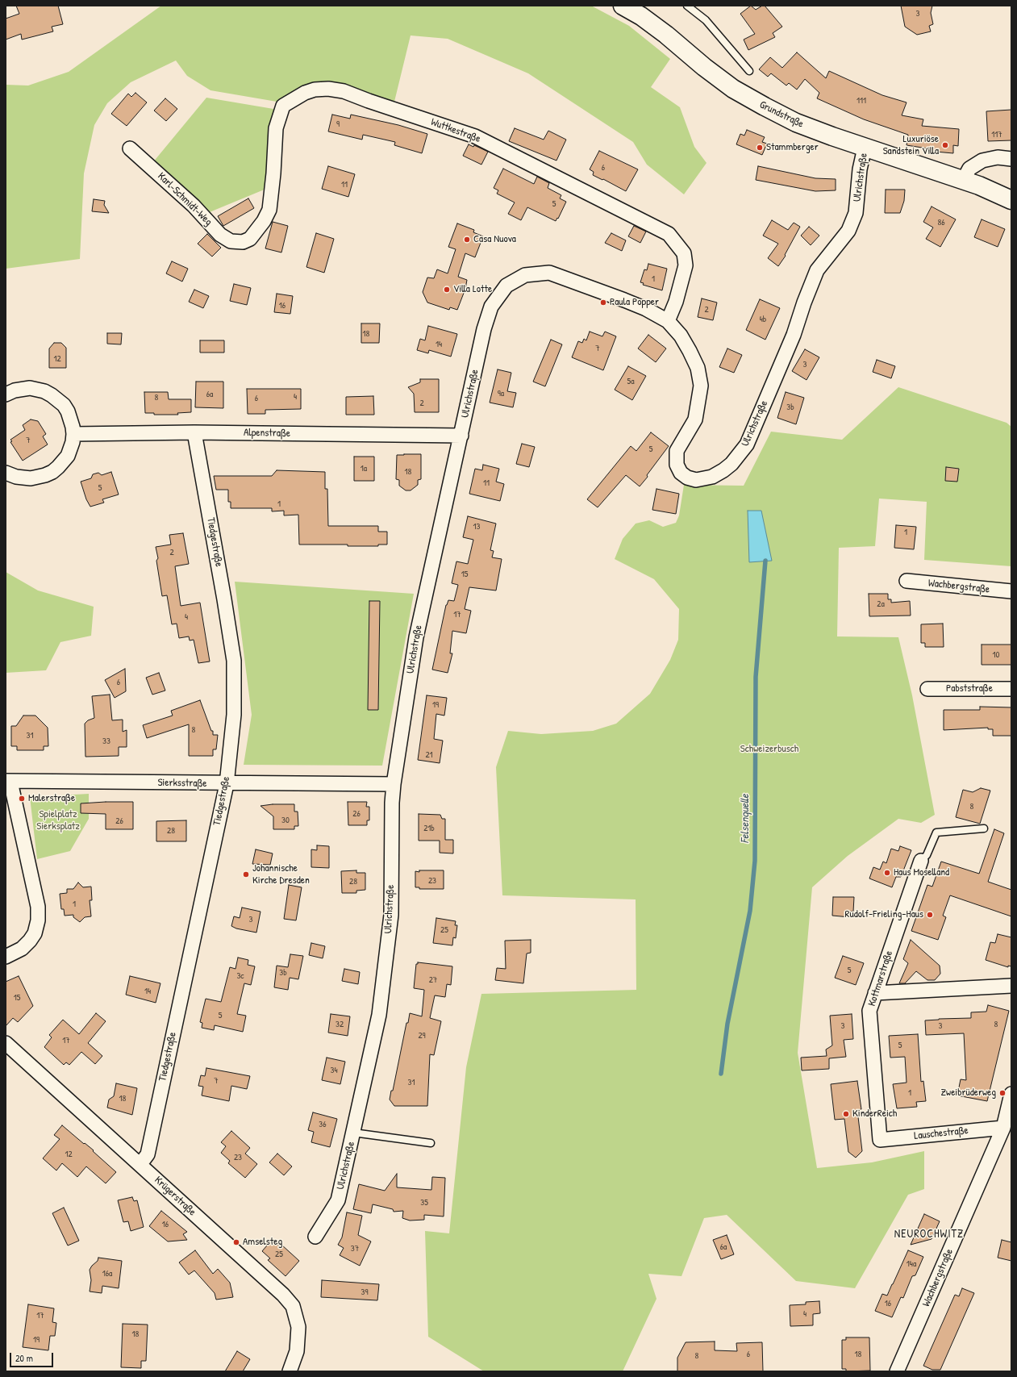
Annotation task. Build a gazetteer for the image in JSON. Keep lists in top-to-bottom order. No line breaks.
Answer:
{"streets":{"main road":["Grundstraße"],"street":["Wuttkestraße","Ulrichstraße","Karl-Schmidt-Weg","Alpenstraße","Tiedgestraße","Wachbergstraße","Pabststraße","Sierksstraße","Kottmarstraße","Lauschestraße","Krügerstraße"]},"crossings":[["Grundstraße","Ulrichstraße"],["Wuttkestraße","Ulrichstraße"],["Wuttkestraße","Karl-Schmidt-Weg"],["Ulrichstraße","Alpenstraße"],["Ulrichstraße","Sierksstraße"],["Alpenstraße","Tiedgestraße"],["Tiedgestraße","Sierksstraße"],["Tiedgestraße","Krügerstraße"],["Wachbergstraße","Lauschestraße"],["Kottmarstraße","Lauschestraße"]],"districts":["NEUROCHWITZ"],"water":["Felsenquelle"],"parks":["Schweizerbusch","Spielplatz Sierksplatz"],"places":["Luxuriöse Sandstein Villa","Stammberger","Casa Nuova","Villa Lotte","Paula Popper","Malerstraße","Haus Moselland","Johannische Kirche Dresden","Rudolf-Frieling-Haus","Zweibrüderweg","KinderReich","Amselsteg"],"house_numbers":["3","111","9","117","6","11","5","86","1","16","2","4b","18","14","7","12","3","5a","9a","6a","4","8","6","2","3b","7","5","1a","18","11","5","1","13","1","2","15","2a","17","4","10","6","19","8","31","33","21","8","26","30","26","21b","28","23","28","1","3","25","5","3b","3c","27","14","15","5","32","8","3","3","29","17","5","34","7","31","1","18","36","12","23","35","16","6a","37","25","14a","16a","39","16","4","17","18","19","6","18","8"],"scale_bar":"20 m"}
